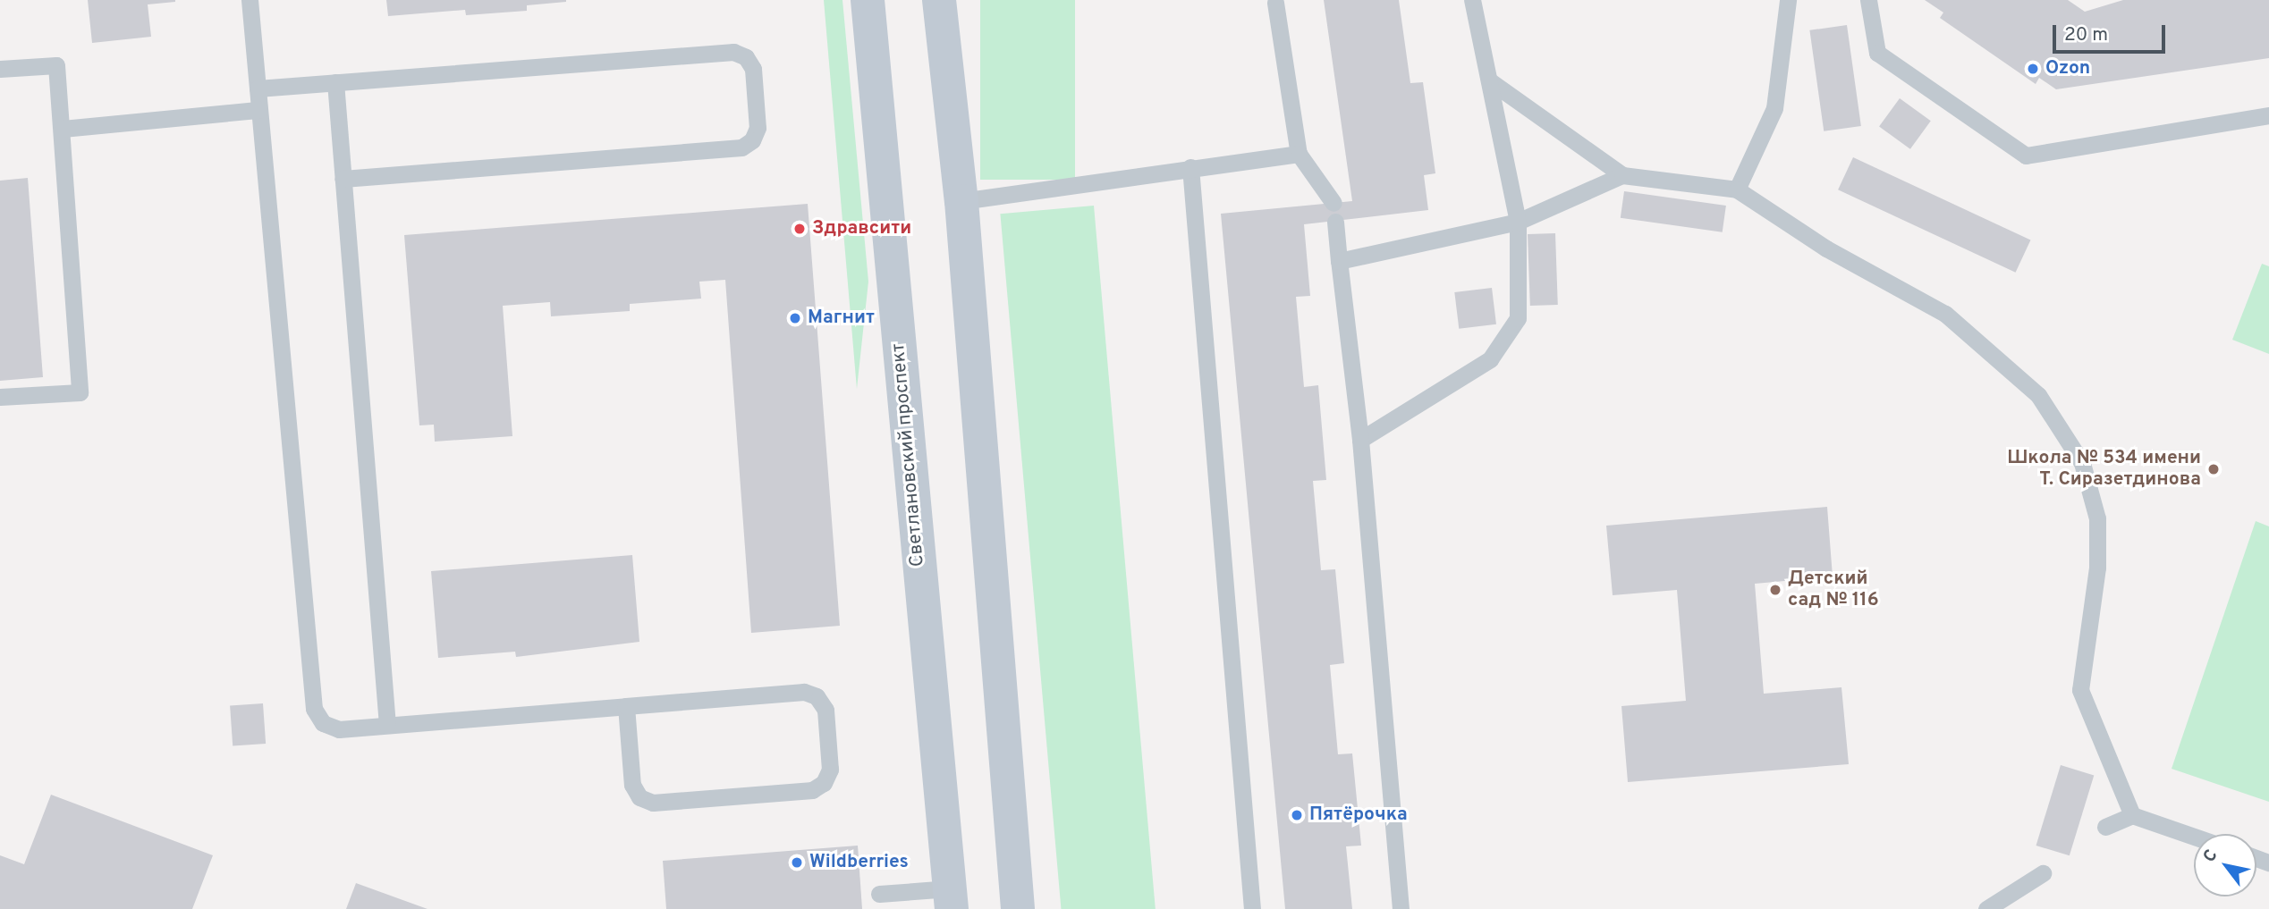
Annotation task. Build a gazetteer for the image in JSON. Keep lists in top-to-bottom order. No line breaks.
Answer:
{"streets":{"main road":["Светлановский проспект"]},"places":["Ozon","Здравсити","Магнит","Школа № 534 имени Т. Сиразетдинова","Детский сад № 116","Пятёрочка","Wildberries"],"scale_bar":"20 m","north":"top left"}
